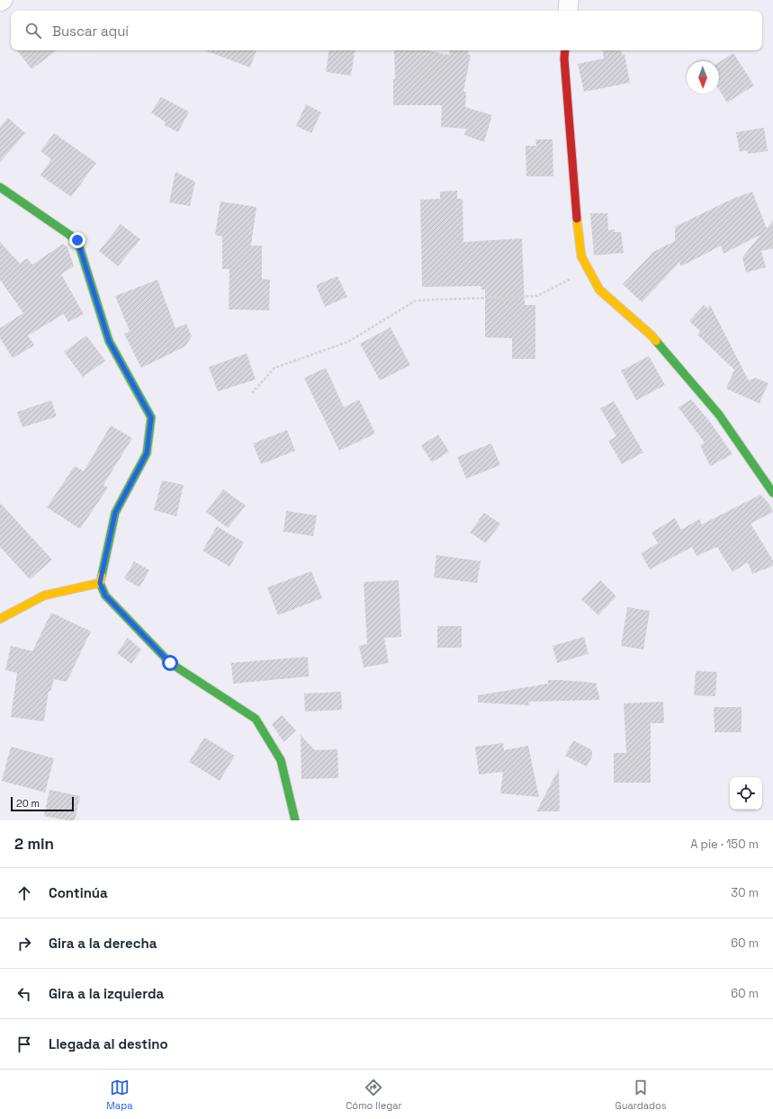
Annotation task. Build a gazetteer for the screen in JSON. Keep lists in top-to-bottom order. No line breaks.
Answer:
{"scale_bar":"20 m","north":"bottom","page":{"search":"Buscar aquí","scale":"20 m","heading":["2 min","A pie · 150 m"],"list":[["Continúa","30 m"],["Gira a la derecha","60 m"],["Gira a la izquierda","60 m"],"Llegada al destino"],"nav":["Mapa","Cómo llegar","Guardados"]}}
